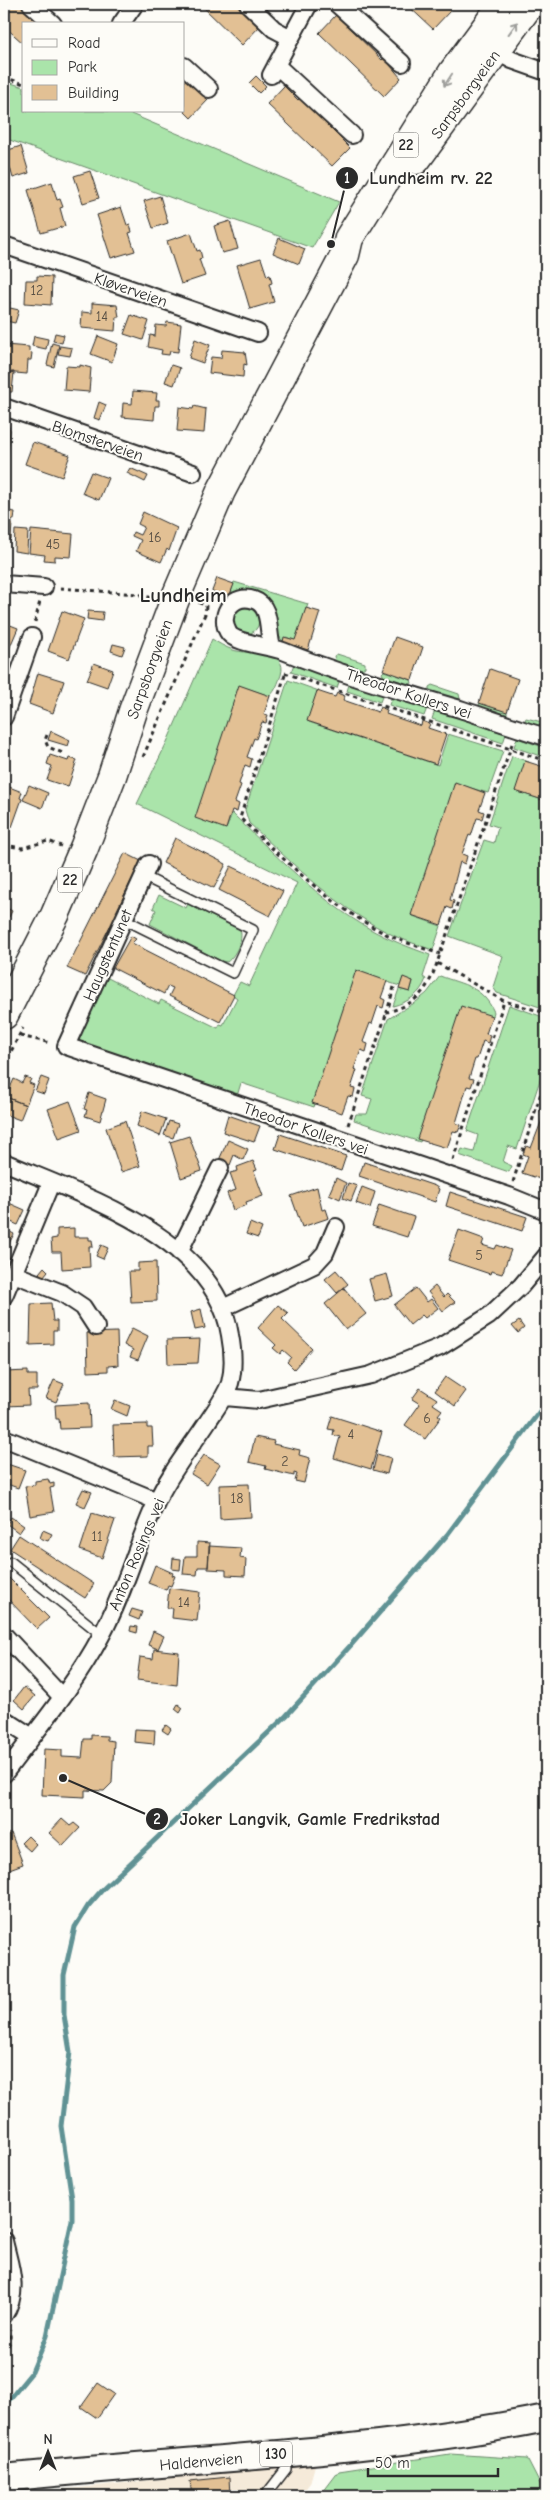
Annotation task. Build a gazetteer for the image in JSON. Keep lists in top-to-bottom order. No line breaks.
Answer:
{"streets":{"highway":["Sarpsborgveien","22"],"main road":["130","Haldenveien"],"street":["Kløverveien","Blomsterveien","Theodor Kollers vei","Haugstentunet","Anton Rosings vei"]},"crossings":[["Theodor Kollers vei","Haugstentunet"]],"districts":["Lundheim"],"places":["Lundheim rv. 22","Joker Langvik, Gamle Fredrikstad"],"house_numbers":["12","14","16","45","5","6","4","2","18","11","14"],"legend":["Road","Park","Building"],"scale_bar":"50 m","north":"top"}
